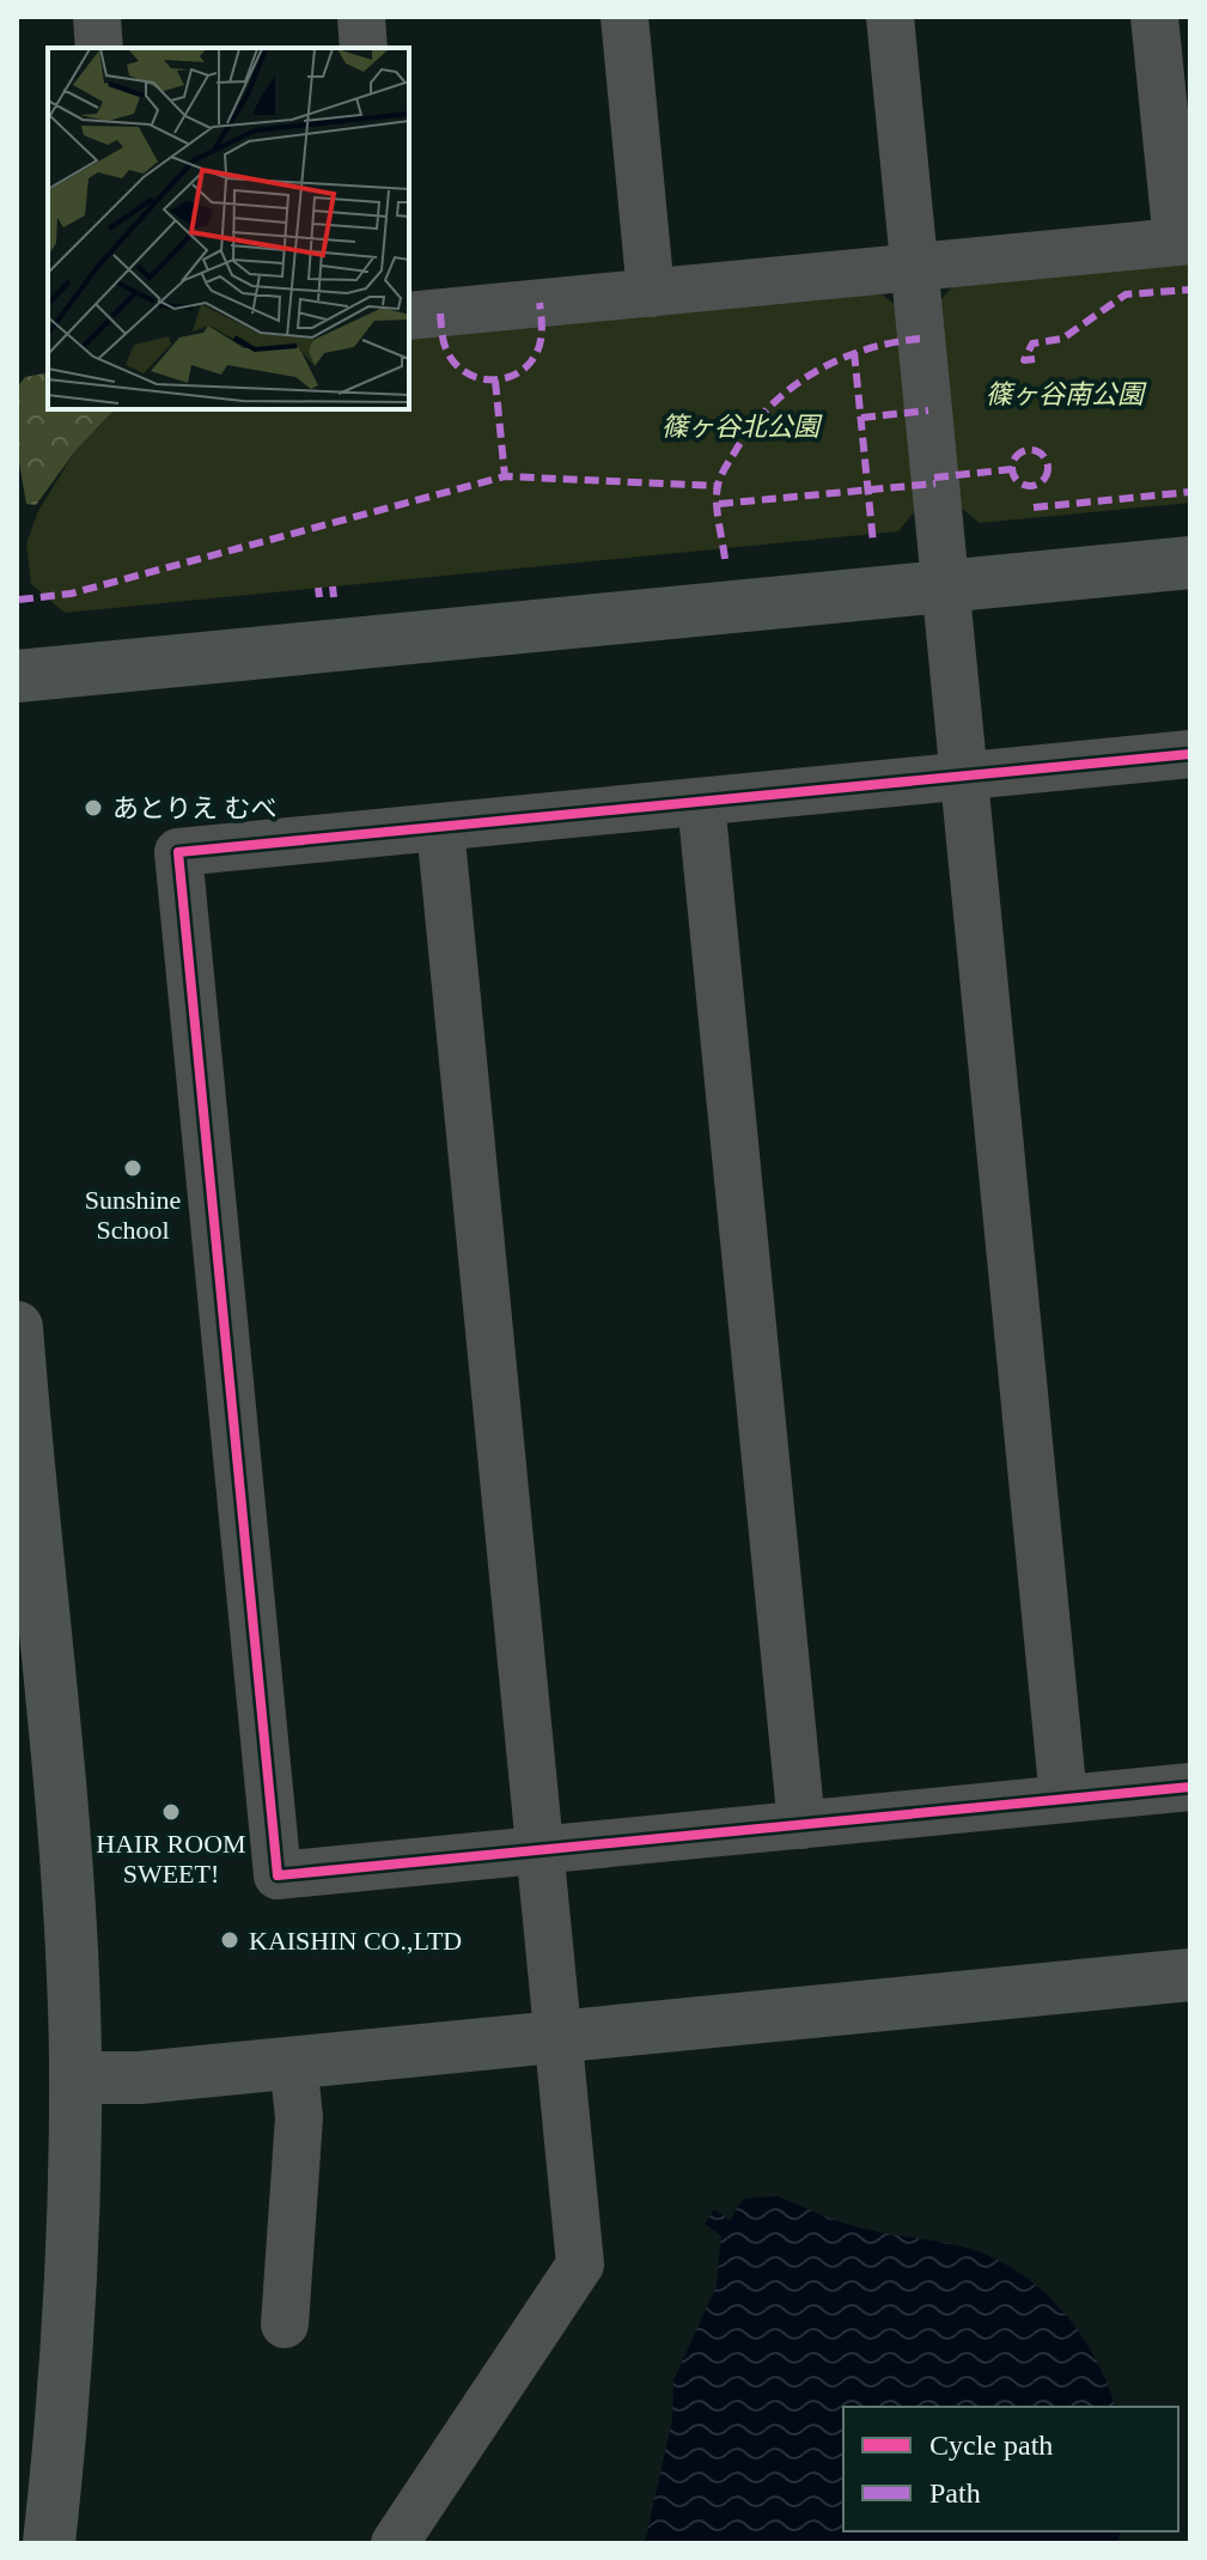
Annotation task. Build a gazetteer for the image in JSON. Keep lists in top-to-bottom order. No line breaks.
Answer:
{"parks":["篠ヶ谷南公園","篠ヶ谷北公園"],"places":["あとりえ むべ","Sunshine School","HAIR ROOM SWEET!","KAISHIN CO.,LTD"],"legend":["Cycle path","Path"]}
